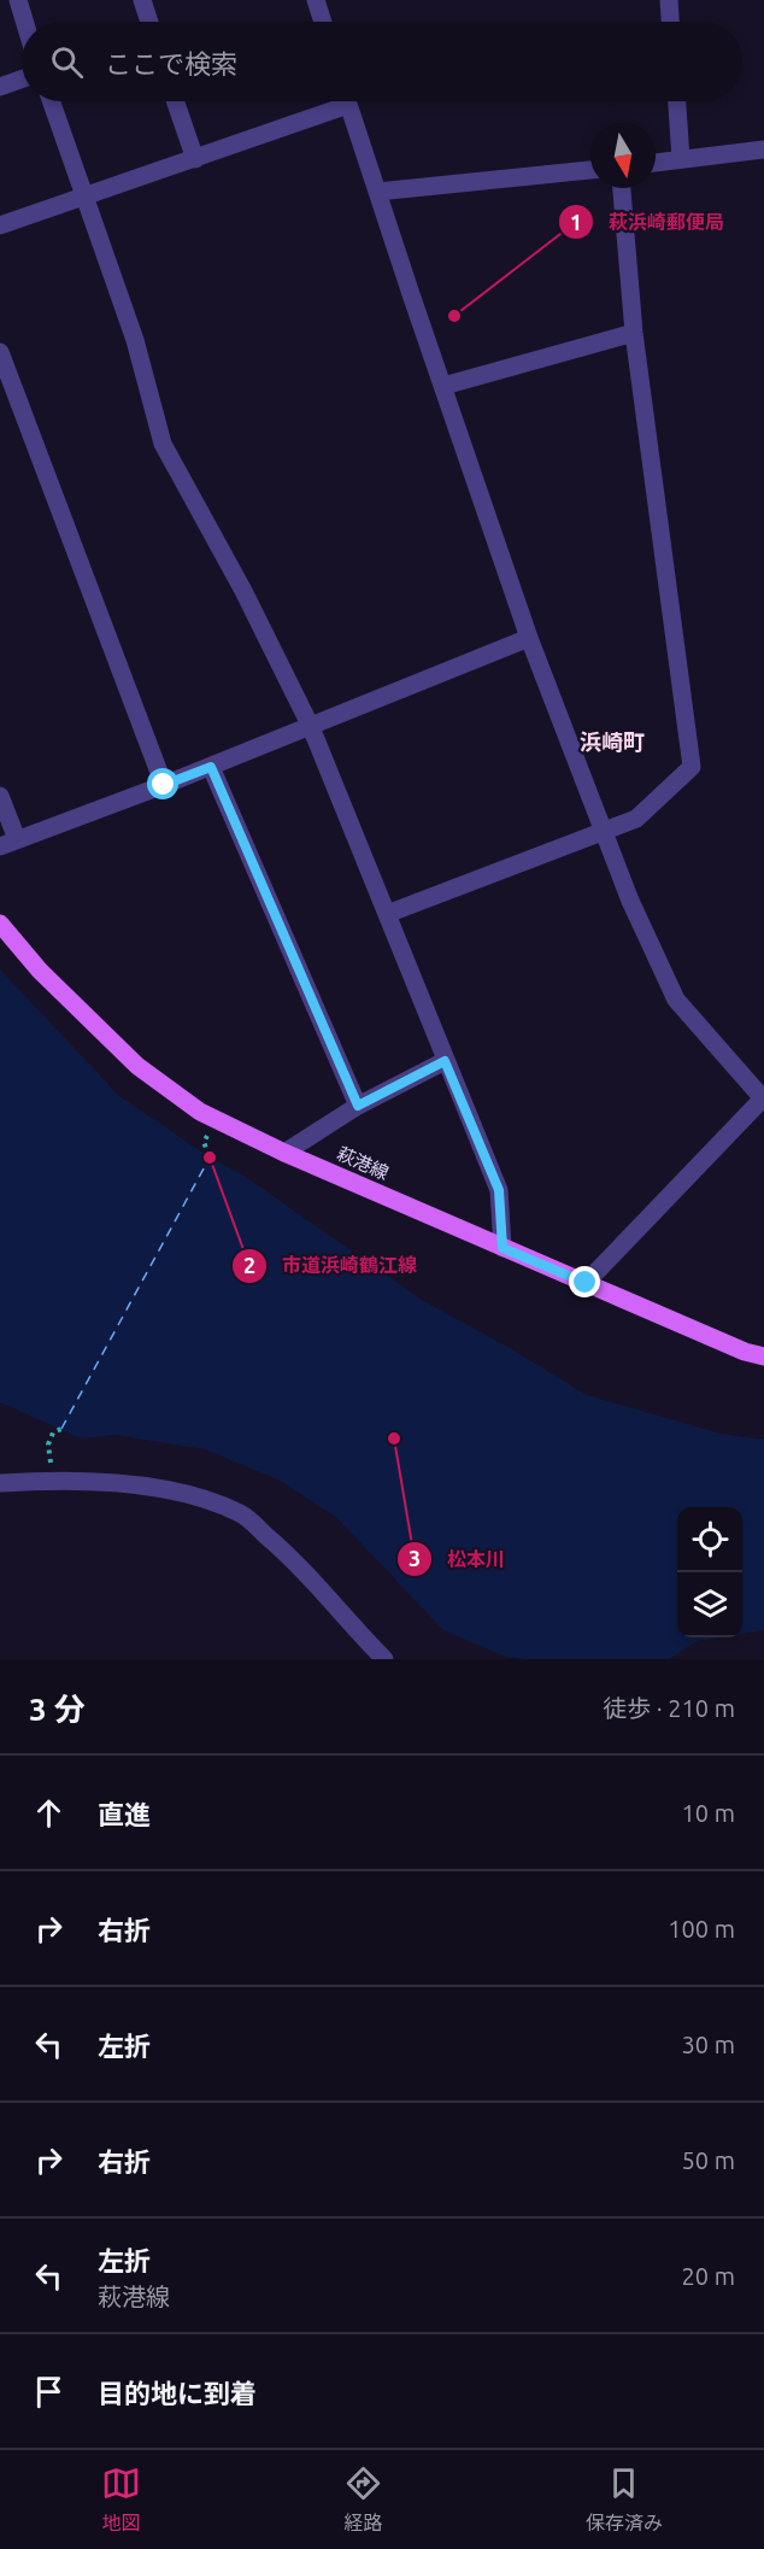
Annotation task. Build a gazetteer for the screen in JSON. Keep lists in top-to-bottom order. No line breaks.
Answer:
{"streets":{"main road":["萩港線"]},"districts":["浜崎町"],"places":["萩浜崎郵便局","市道浜崎鶴江線","松本川"],"north":"bottom","page":{"search":"ここで検索","heading":["3 分","徒歩 · 210 m"],"list":[["直進","10 m"],["右折","100 m"],["左折","30 m"],["右折","50 m"],["左折","萩港線","20 m"],"目的地に到着"],"nav":["地図","経路","保存済み"]}}
